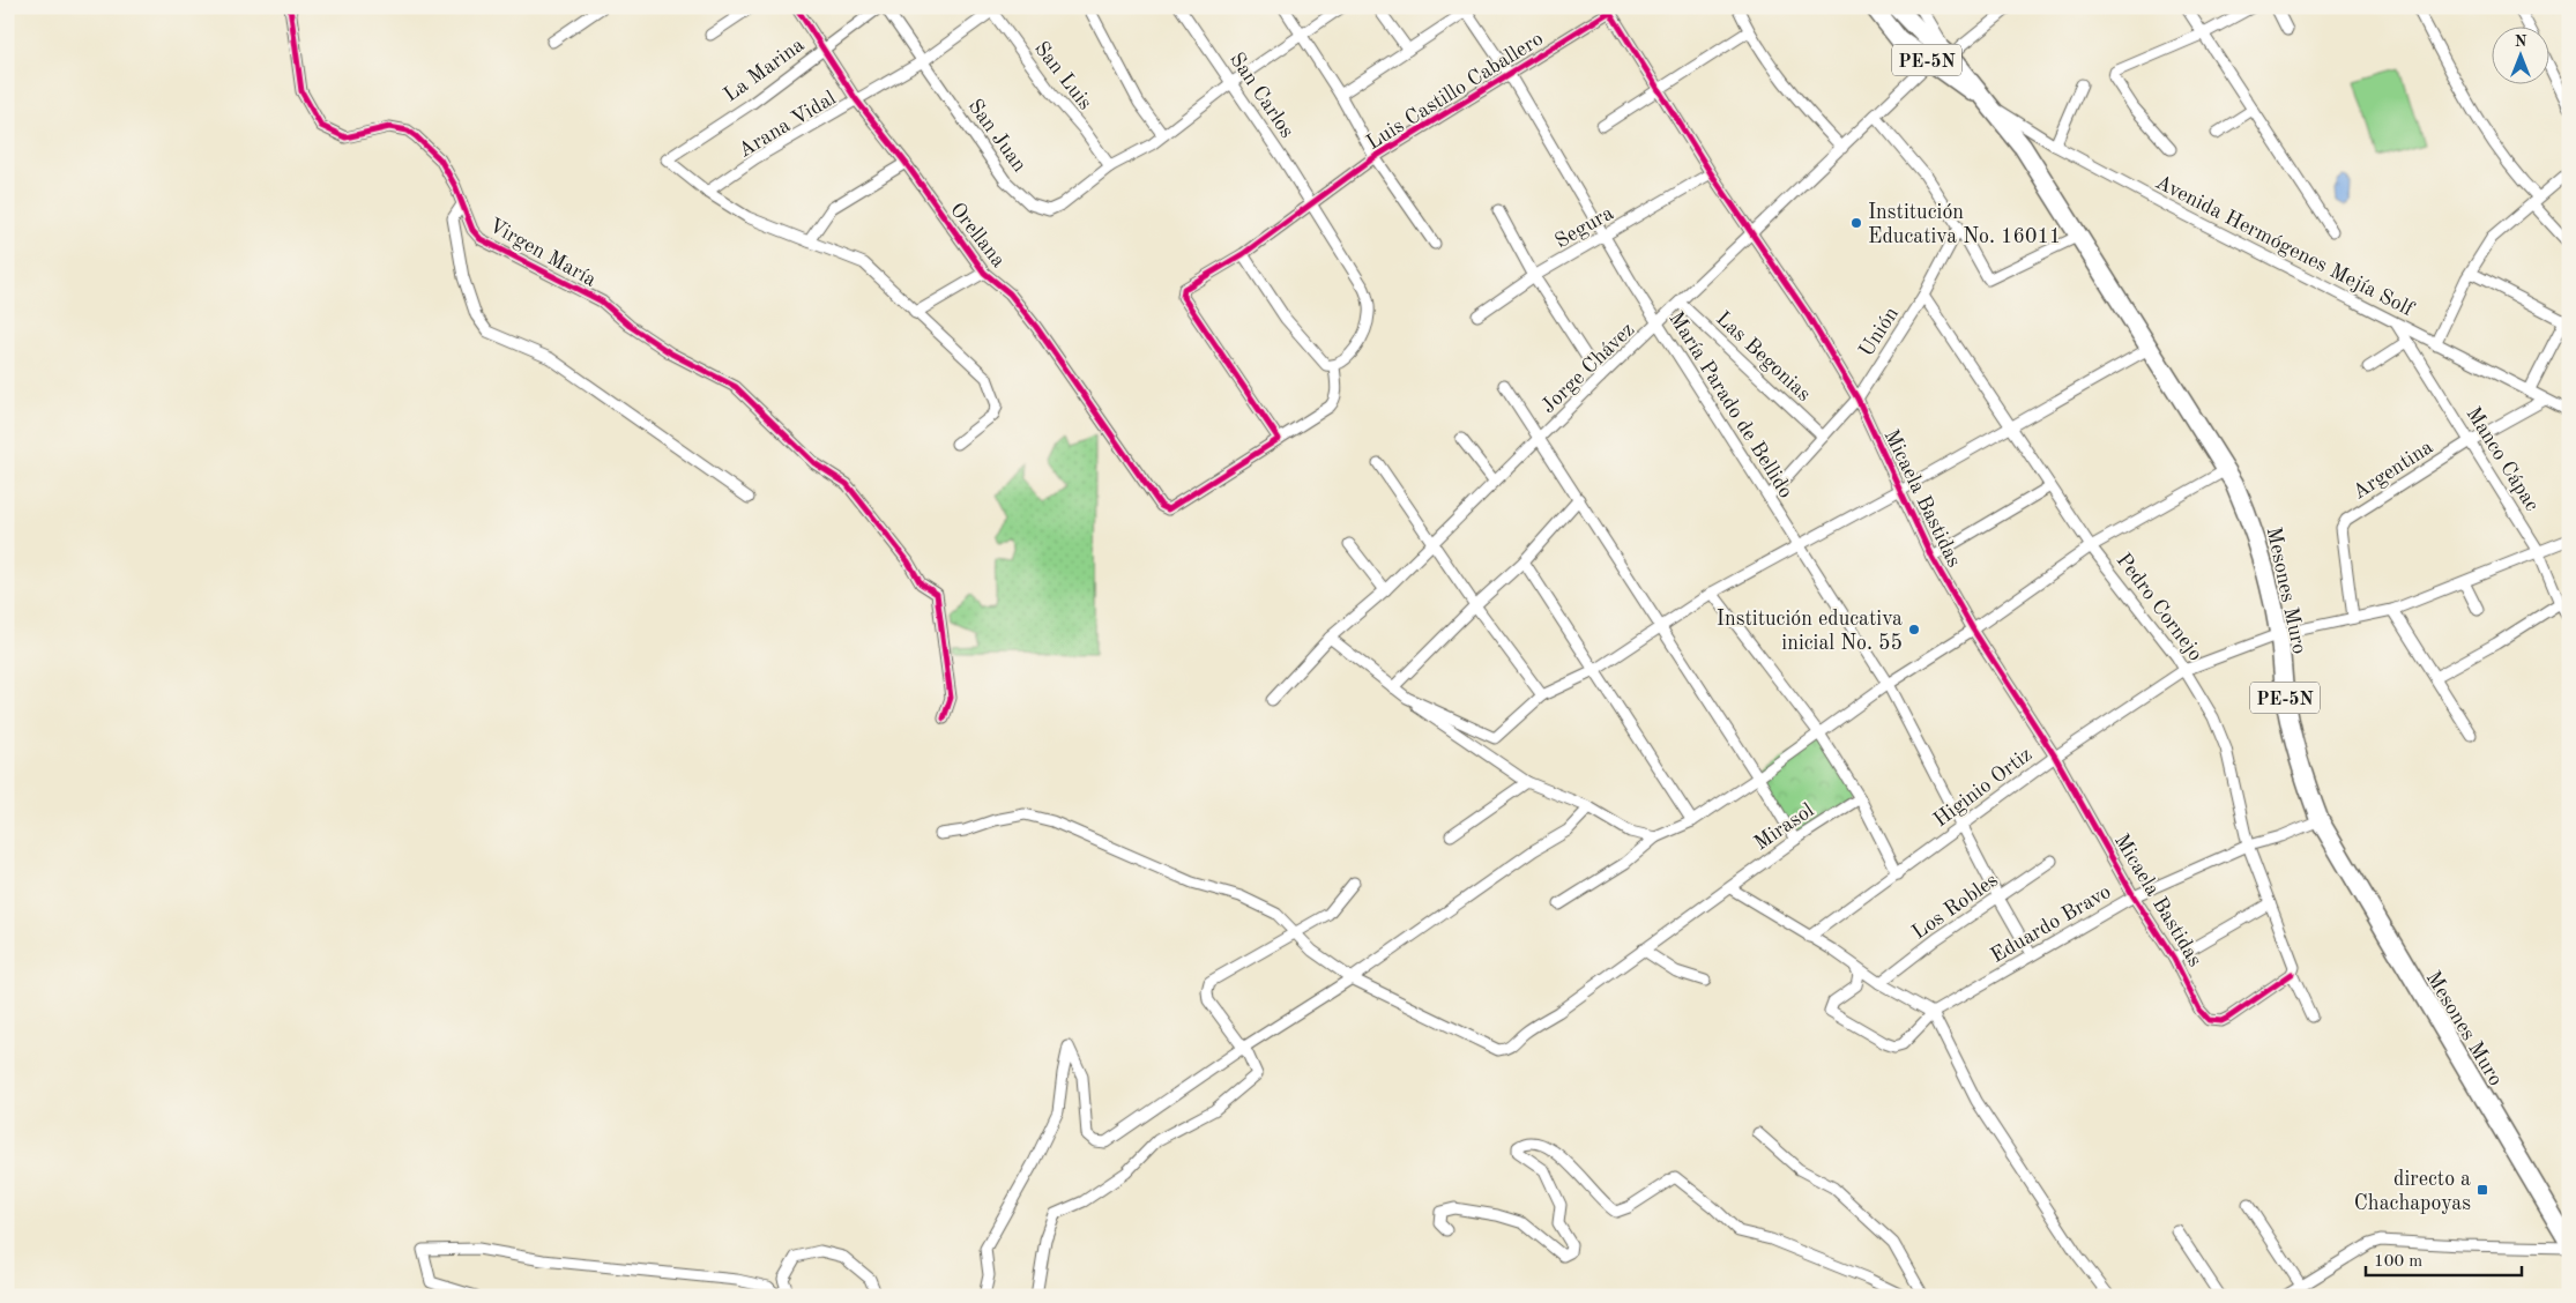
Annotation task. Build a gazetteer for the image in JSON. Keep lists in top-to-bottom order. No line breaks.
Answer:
{"streets":{"highway":["PE-5N","Mesones Muro"],"street":["La Marina","San Luis","Luis Castillo Caballero","San Carlos","Arana Vidal","San Juan","Segura","Orellana","Avenida Hermógenes Mejía Solf","Virgen María","Unión","Las Begonias","Jorge Chávez","María Parado de Bellido","Manco Cápac","Argentina","Micaela Bastidas","Pedro Cornejo","Higinio Ortiz","Mirasol","Los Robles","Eduardo Bravo"]},"crossings":[["PE-5N","Avenida Hermógenes Mejía Solf"],["PE-5N","Jorge Chávez"],["PE-5N","Mesones Muro"],["La Marina","Arana Vidal"],["La Marina","San Juan"],["La Marina","Orellana"],["San Luis","Arana Vidal"],["San Luis","San Juan"],["Luis Castillo Caballero","San Carlos"],["Luis Castillo Caballero","Orellana"],["Luis Castillo Caballero","María Parado de Bellido"],["Luis Castillo Caballero","Micaela Bastidas"],["San Carlos","San Juan"],["Arana Vidal","San Juan"],["Arana Vidal","Orellana"],["Segura","María Parado de Bellido"],["Segura","Micaela Bastidas"],["Avenida Hermógenes Mejía Solf","Manco Cápac"],["Avenida Hermógenes Mejía Solf","Argentina"],["Avenida Hermógenes Mejía Solf","Mesones Muro"],["Unión","Las Begonias"],["Unión","María Parado de Bellido"],["Unión","Micaela Bastidas"],["Unión","Pedro Cornejo"],["Las Begonias","Jorge Chávez"],["Jorge Chávez","María Parado de Bellido"],["Jorge Chávez","Micaela Bastidas"],["María Parado de Bellido","Higinio Ortiz"],["María Parado de Bellido","Los Robles"],["María Parado de Bellido","Eduardo Bravo"],["Manco Cápac","Argentina"],["Manco Cápac","Higinio Ortiz"],["Argentina","Higinio Ortiz"],["Micaela Bastidas","Pedro Cornejo"],["Micaela Bastidas","Higinio Ortiz"],["Micaela Bastidas","Eduardo Bravo"],["Mesones Muro","Higinio Ortiz"],["Mesones Muro","Eduardo Bravo"],["Pedro Cornejo","Higinio Ortiz"],["Pedro Cornejo","Eduardo Bravo"]],"places":{"other":["Institución Educativa No. 16011","Institución educativa inicial No. 55"],"transit":["directo a Chachapoyas"]},"scale_bar":"100 m","north":"top"}
